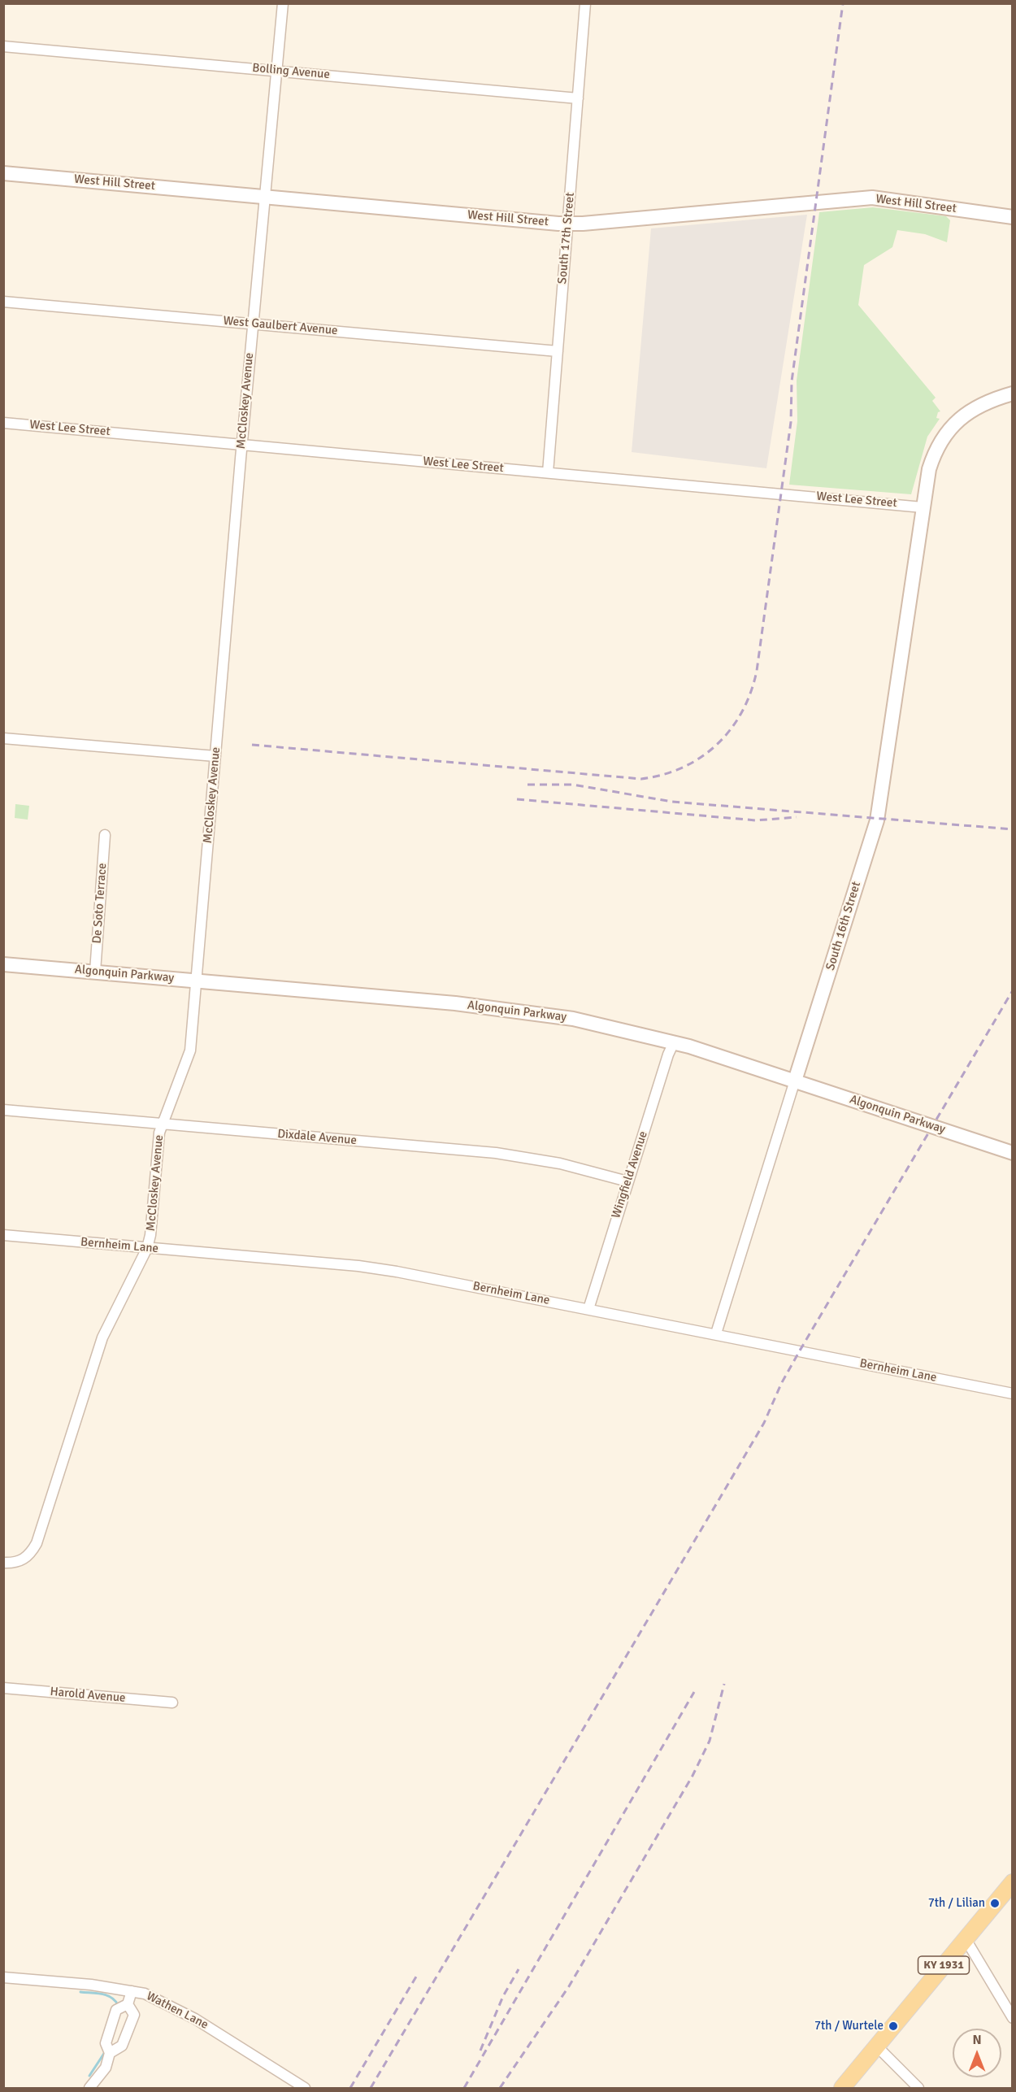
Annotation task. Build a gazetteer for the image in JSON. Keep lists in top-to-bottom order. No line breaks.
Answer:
{"streets":{"main road":["KY 1931"],"street":["Bolling Avenue","West Hill Street","South 17th Street","West Gaulbert Avenue","McCloskey Avenue","West Lee Street","De Soto Terrace","South 16th Street","Algonquin Parkway","Dixdale Avenue","Wingfield Avenue","Bernheim Lane","Harold Avenue","Wathen Lane"]},"crossings":[["Bolling Avenue","South 17th Street"],["Bolling Avenue","McCloskey Avenue"],["West Hill Street","South 17th Street"],["West Hill Street","McCloskey Avenue"],["South 17th Street","West Gaulbert Avenue"],["South 17th Street","West Lee Street"],["West Gaulbert Avenue","McCloskey Avenue"],["McCloskey Avenue","West Lee Street"],["McCloskey Avenue","Algonquin Parkway"],["McCloskey Avenue","Dixdale Avenue"],["McCloskey Avenue","Bernheim Lane"],["West Lee Street","South 16th Street"],["De Soto Terrace","Algonquin Parkway"],["South 16th Street","Algonquin Parkway"],["South 16th Street","Bernheim Lane"],["Algonquin Parkway","Wingfield Avenue"],["Dixdale Avenue","Wingfield Avenue"],["Wingfield Avenue","Bernheim Lane"]],"places":["7th / Lilian","7th / Wurtele"],"north":"top"}
